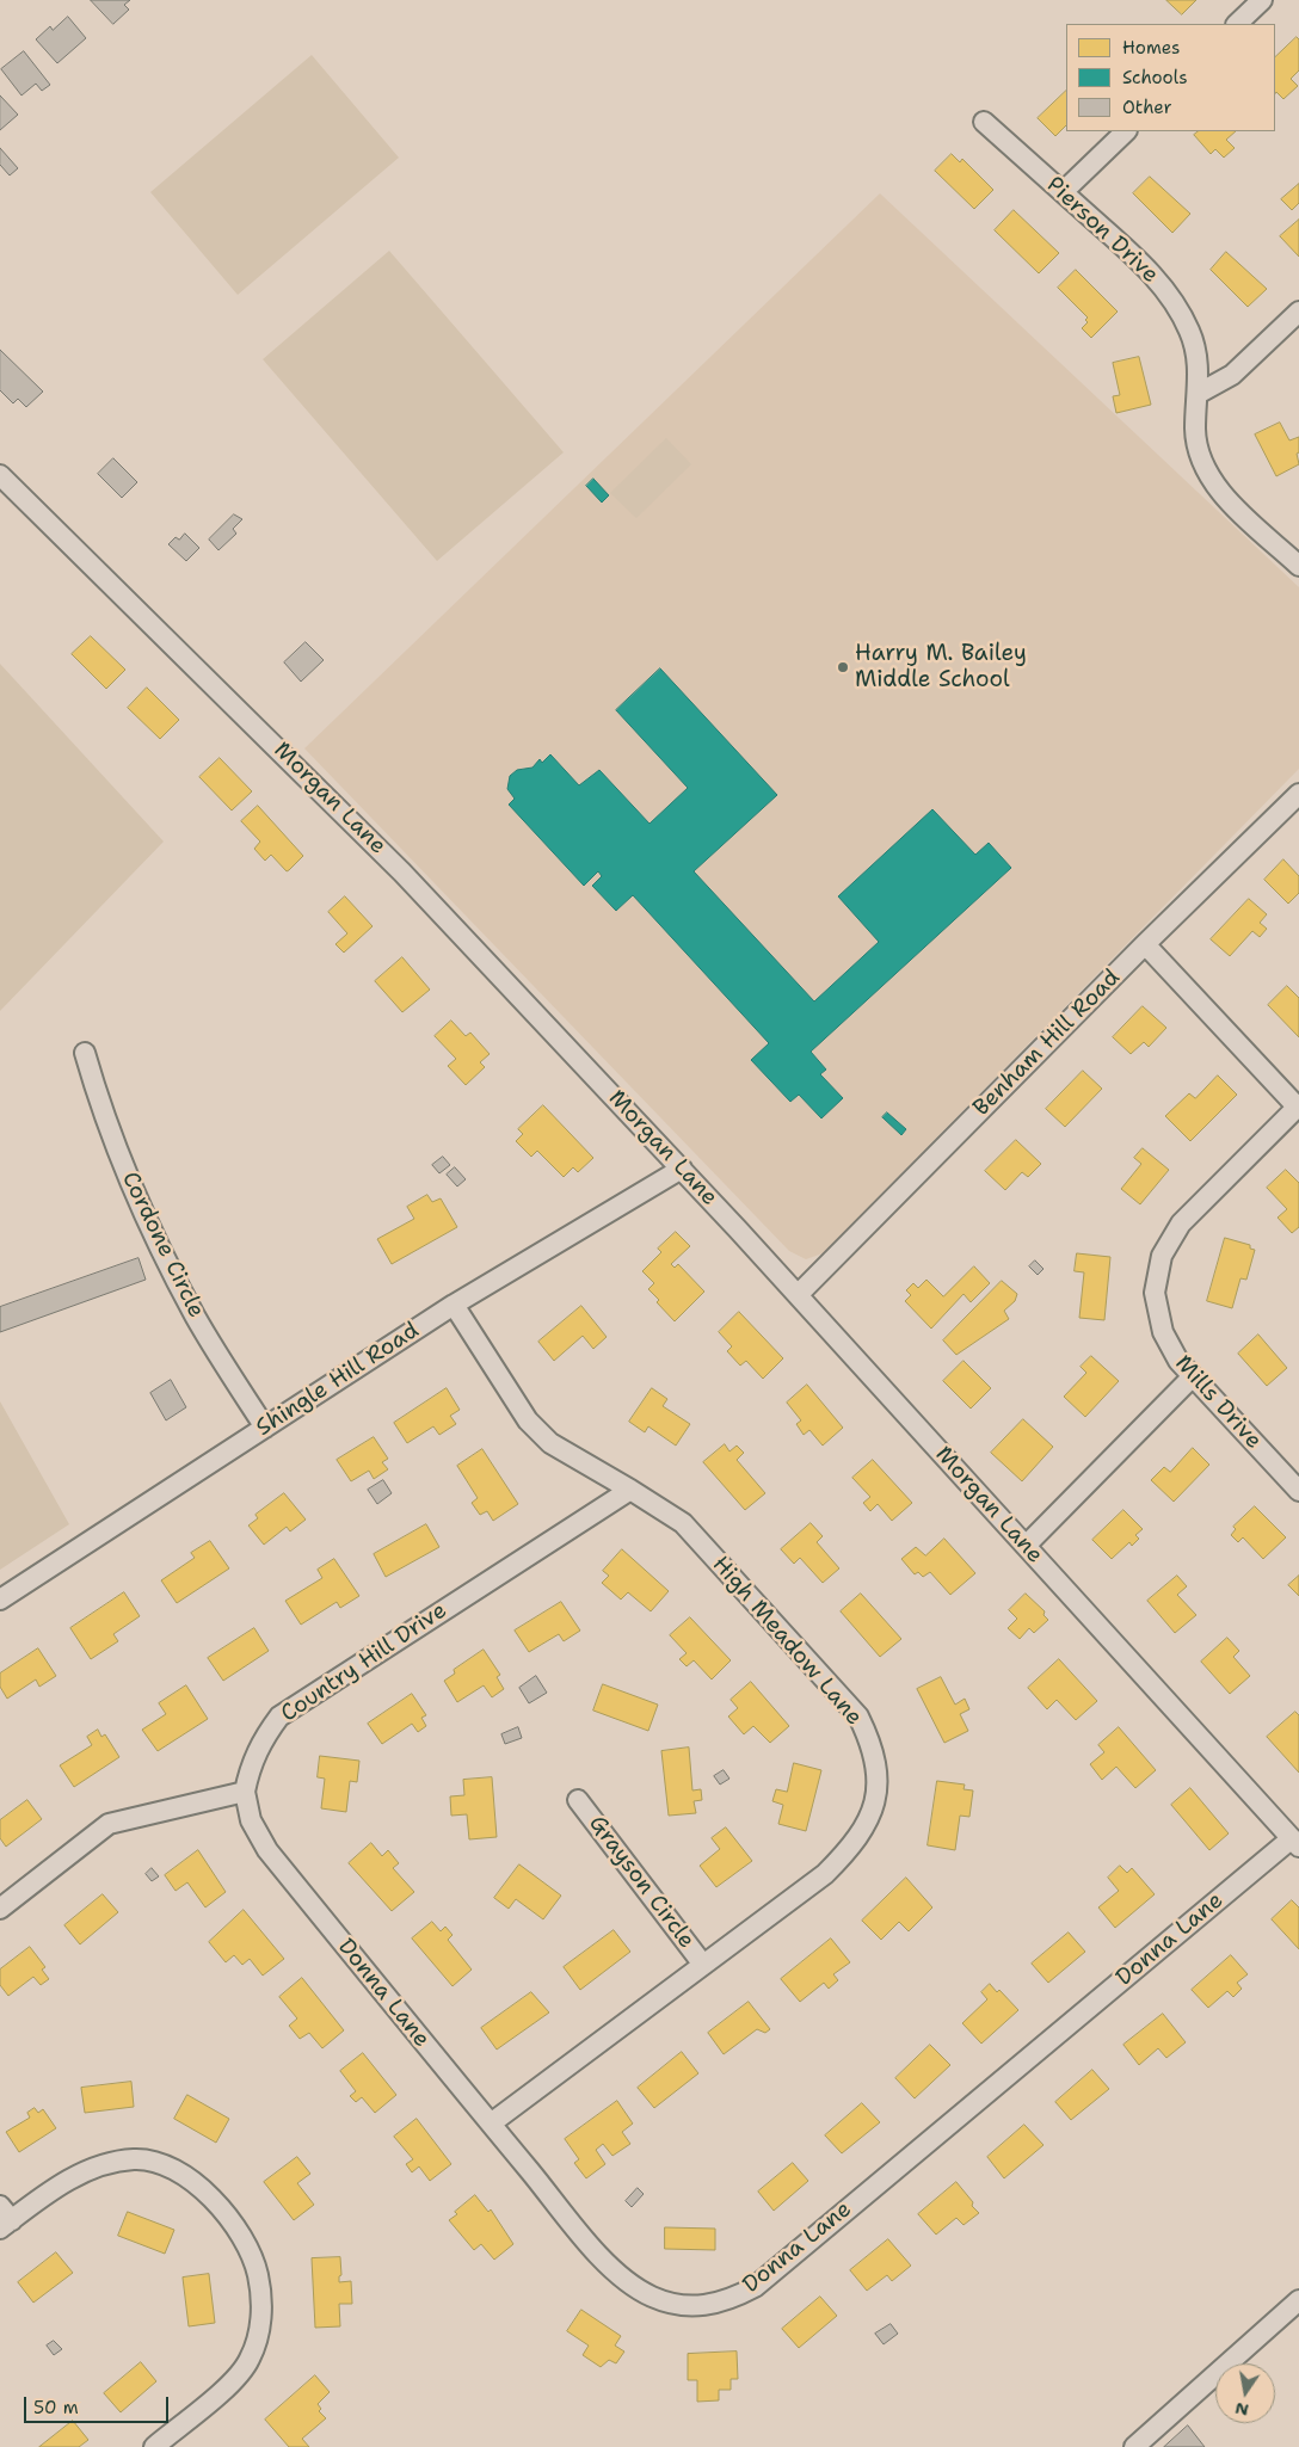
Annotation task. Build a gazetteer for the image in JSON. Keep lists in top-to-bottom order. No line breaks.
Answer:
{"streets":{"street":["Pierson Drive","Morgan Lane","Benham Hill Road","Cordone Circle","Shingle Hill Road","Mills Drive","High Meadow Lane","Country Hill Drive","Grayson Circle","Donna Lane"]},"crossings":[["Morgan Lane","Benham Hill Road"],["Morgan Lane","Shingle Hill Road"],["Morgan Lane","Donna Lane"],["Cordone Circle","Shingle Hill Road"],["Shingle Hill Road","High Meadow Lane"],["High Meadow Lane","Country Hill Drive"],["High Meadow Lane","Grayson Circle"],["High Meadow Lane","Donna Lane"],["Country Hill Drive","Donna Lane"]],"places":["Harry M. Bailey Middle School"],"legend":["Homes","Schools","Other"],"scale_bar":"50 m","north":"bottom"}
